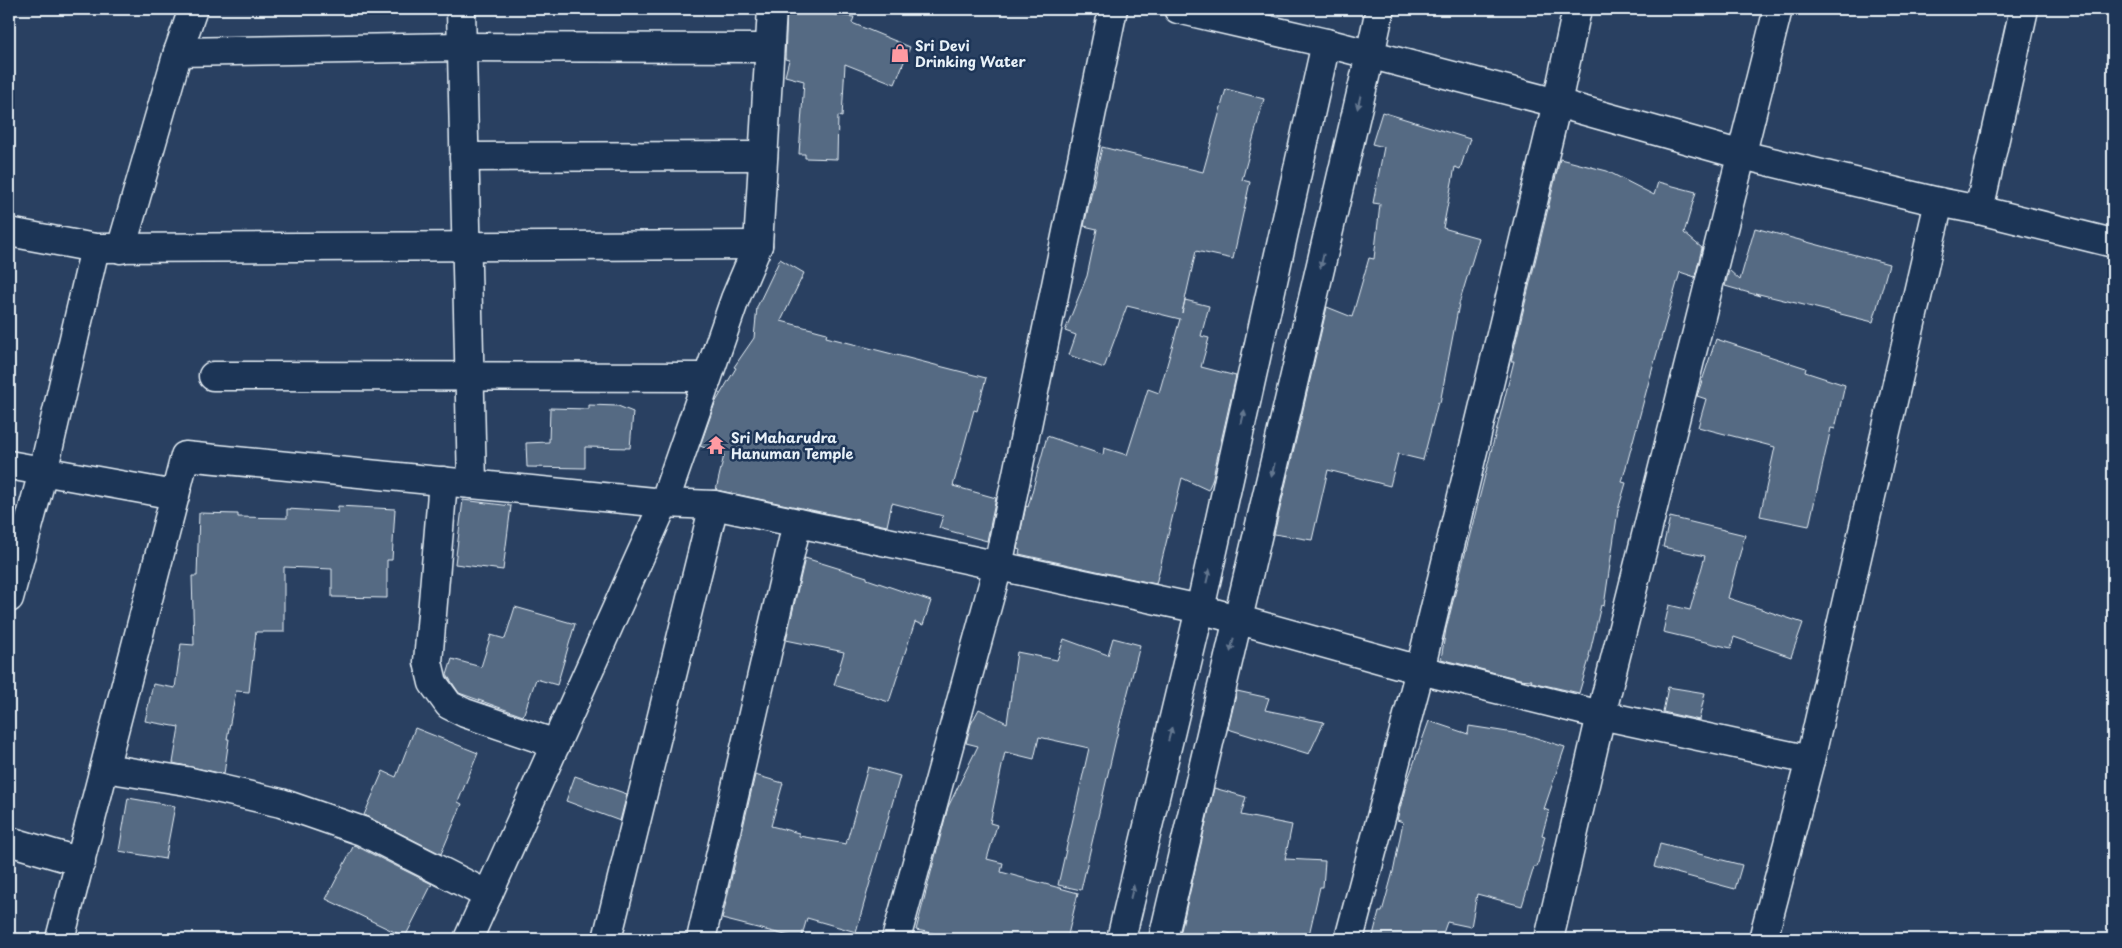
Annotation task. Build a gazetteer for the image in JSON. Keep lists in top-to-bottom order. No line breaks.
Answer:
{"places":{"shop":["Sri Devi Drinking Water"],"temple":["Sri Maharudra Hanuman Temple"]}}
